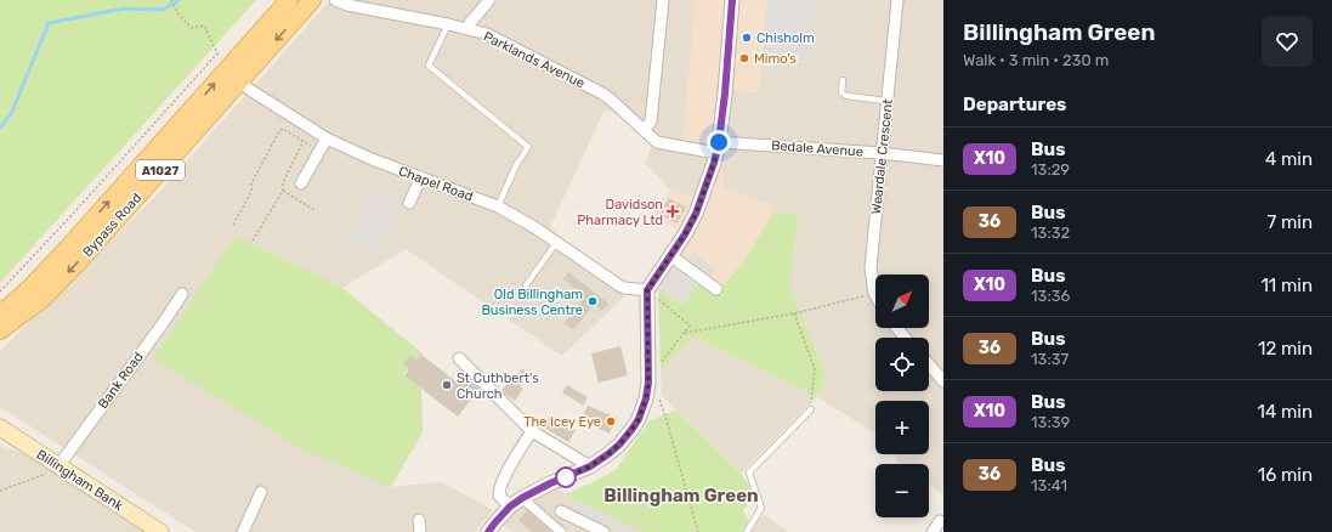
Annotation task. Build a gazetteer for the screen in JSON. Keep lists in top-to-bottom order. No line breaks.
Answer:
{"streets":{"main road":["A1027","Bypass Road","Billingham Bank"],"street":["Parklands Avenue","Bedale Avenue","Weardale Crescent","Chapel Road","Bank Road"]},"crossings":[["Parklands Avenue","Bedale Avenue"],["Bedale Avenue","Weardale Crescent"],["Chapel Road","Bypass Road"],["Bank Road","Billingham Bank"]],"districts":["Billingham Green"],"places":{"other":["Chisholm","Mimo's","Old Billingham Business Centre","St Cuthbert's Church","The Icey Eye"],"health":["Davidson Pharmacy Ltd"]},"lines":["bus line X10"],"north":"top right","page":{"heading":[["Billingham Green","Walk · 3 min · 230 m"],"Departures"],"list":[{"mark":"X10","name":"Bus","note":"13:29","value":"4 min"},{"mark":"36","name":"Bus","note":"13:32","value":"7 min"},{"mark":"X10","name":"Bus","note":"13:36","value":"11 min"},{"mark":"36","name":"Bus","note":"13:37","value":"12 min"},{"mark":"X10","name":"Bus","note":"13:39","value":"14 min"},{"mark":"36","name":"Bus","note":"13:41","value":"16 min"}],"map_buttons":["+","−"]}}
